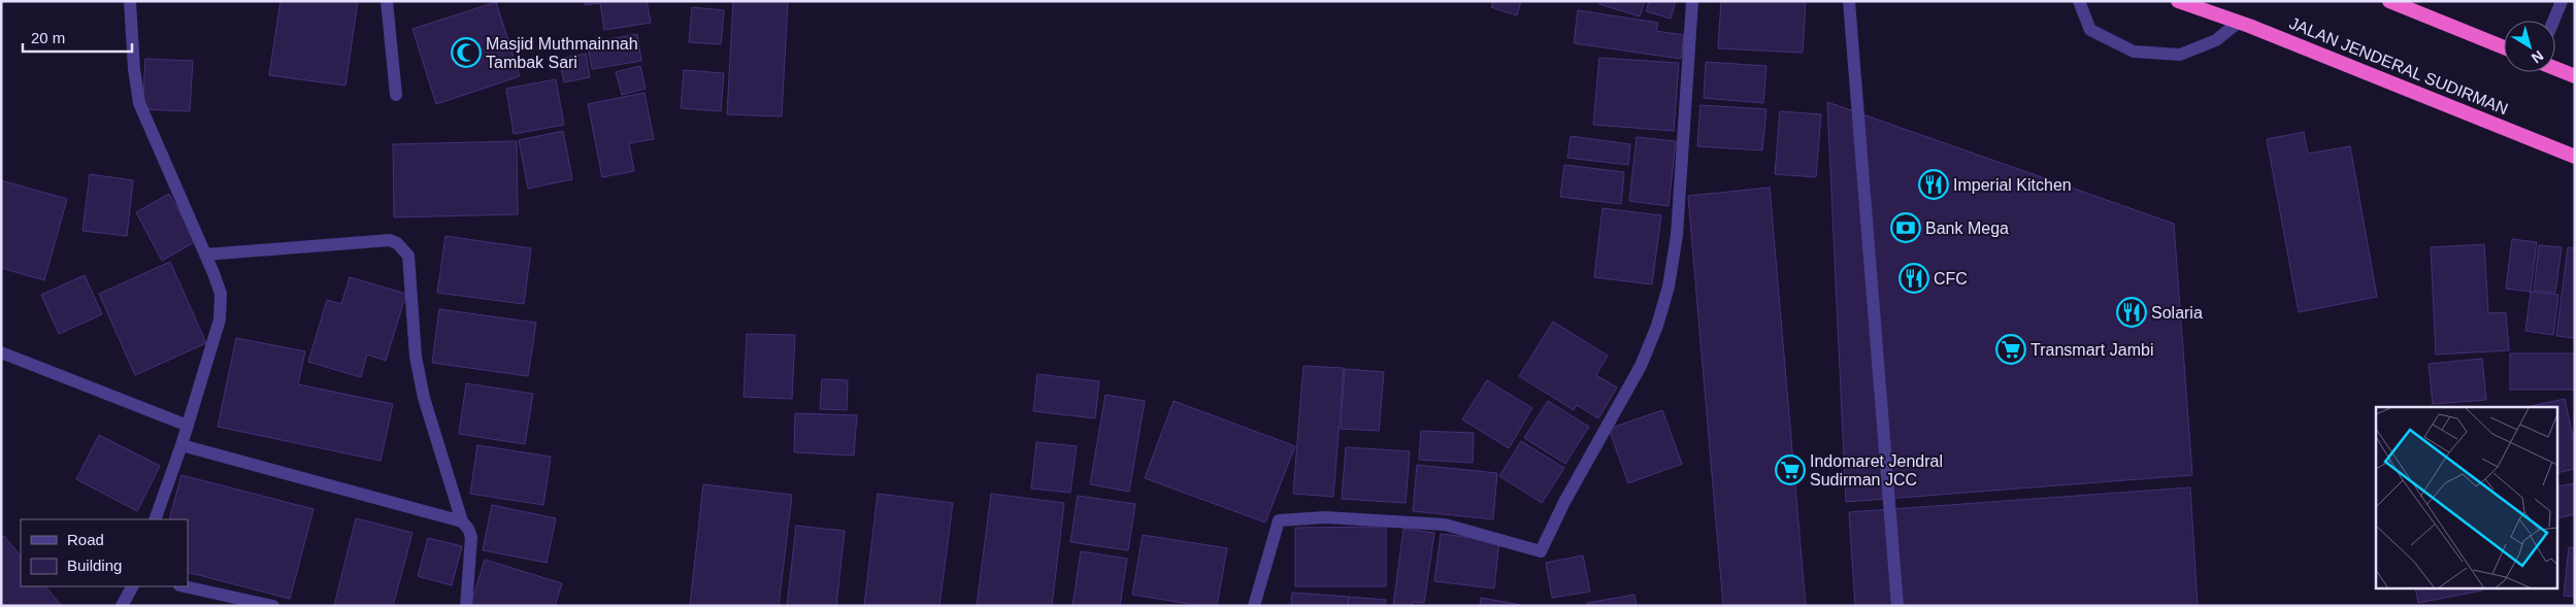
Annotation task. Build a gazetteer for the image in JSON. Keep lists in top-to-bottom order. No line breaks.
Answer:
{"streets":{"highway":["JALAN JENDERAL SUDIRMAN"]},"places":{"mosque":["Masjid Muthmainnah Tambak Sari"],"restaurant":["Imperial Kitchen","CFC","Solaria"],"bank":["Bank Mega"],"supermarket":["Transmart Jambi","Indomaret Jendral Sudirman JCC"]},"legend":["Road","Building"],"scale_bar":"20 m","north":"bottom right"}
